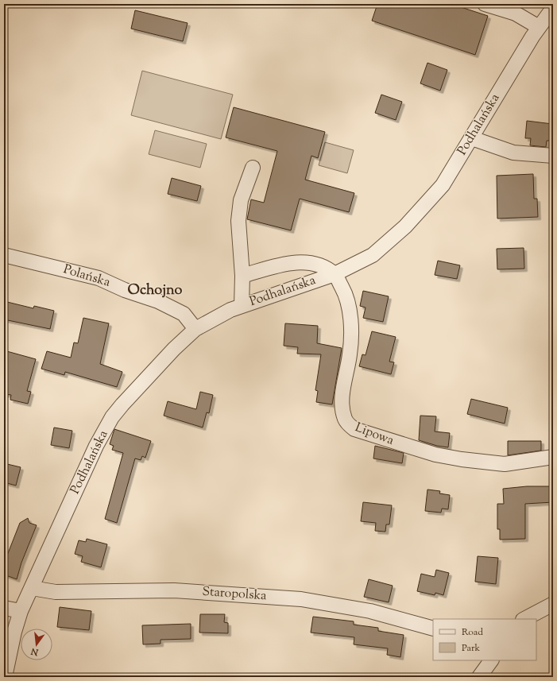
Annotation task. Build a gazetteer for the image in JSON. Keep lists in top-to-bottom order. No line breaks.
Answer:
{"streets":{"street":["Podhalańska","Polańska","Lipowa","Staropolska"]},"crossings":[["Podhalańska","Polańska"],["Podhalańska","Lipowa"],["Podhalańska","Staropolska"]],"districts":["Ochojno"],"legend":["Road","Park"],"north":"bottom"}
